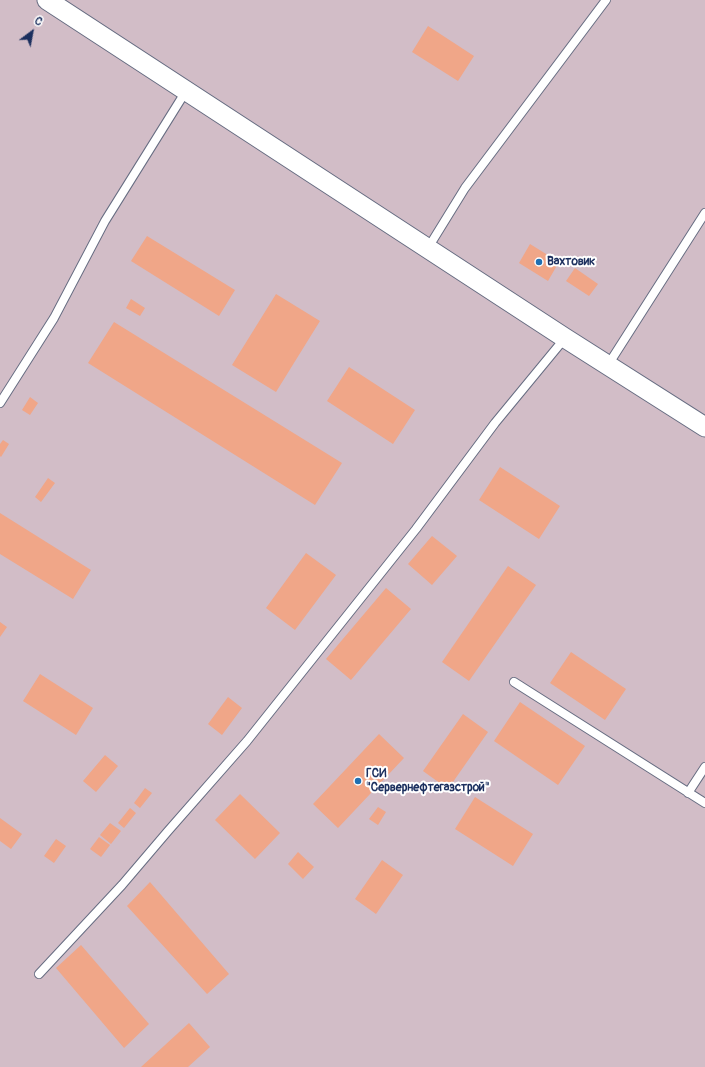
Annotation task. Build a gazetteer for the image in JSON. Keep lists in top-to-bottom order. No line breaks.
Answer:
{"places":["Вахтовик","ГСИ \"Сервернефтегазстрой\""],"north":"top right"}
